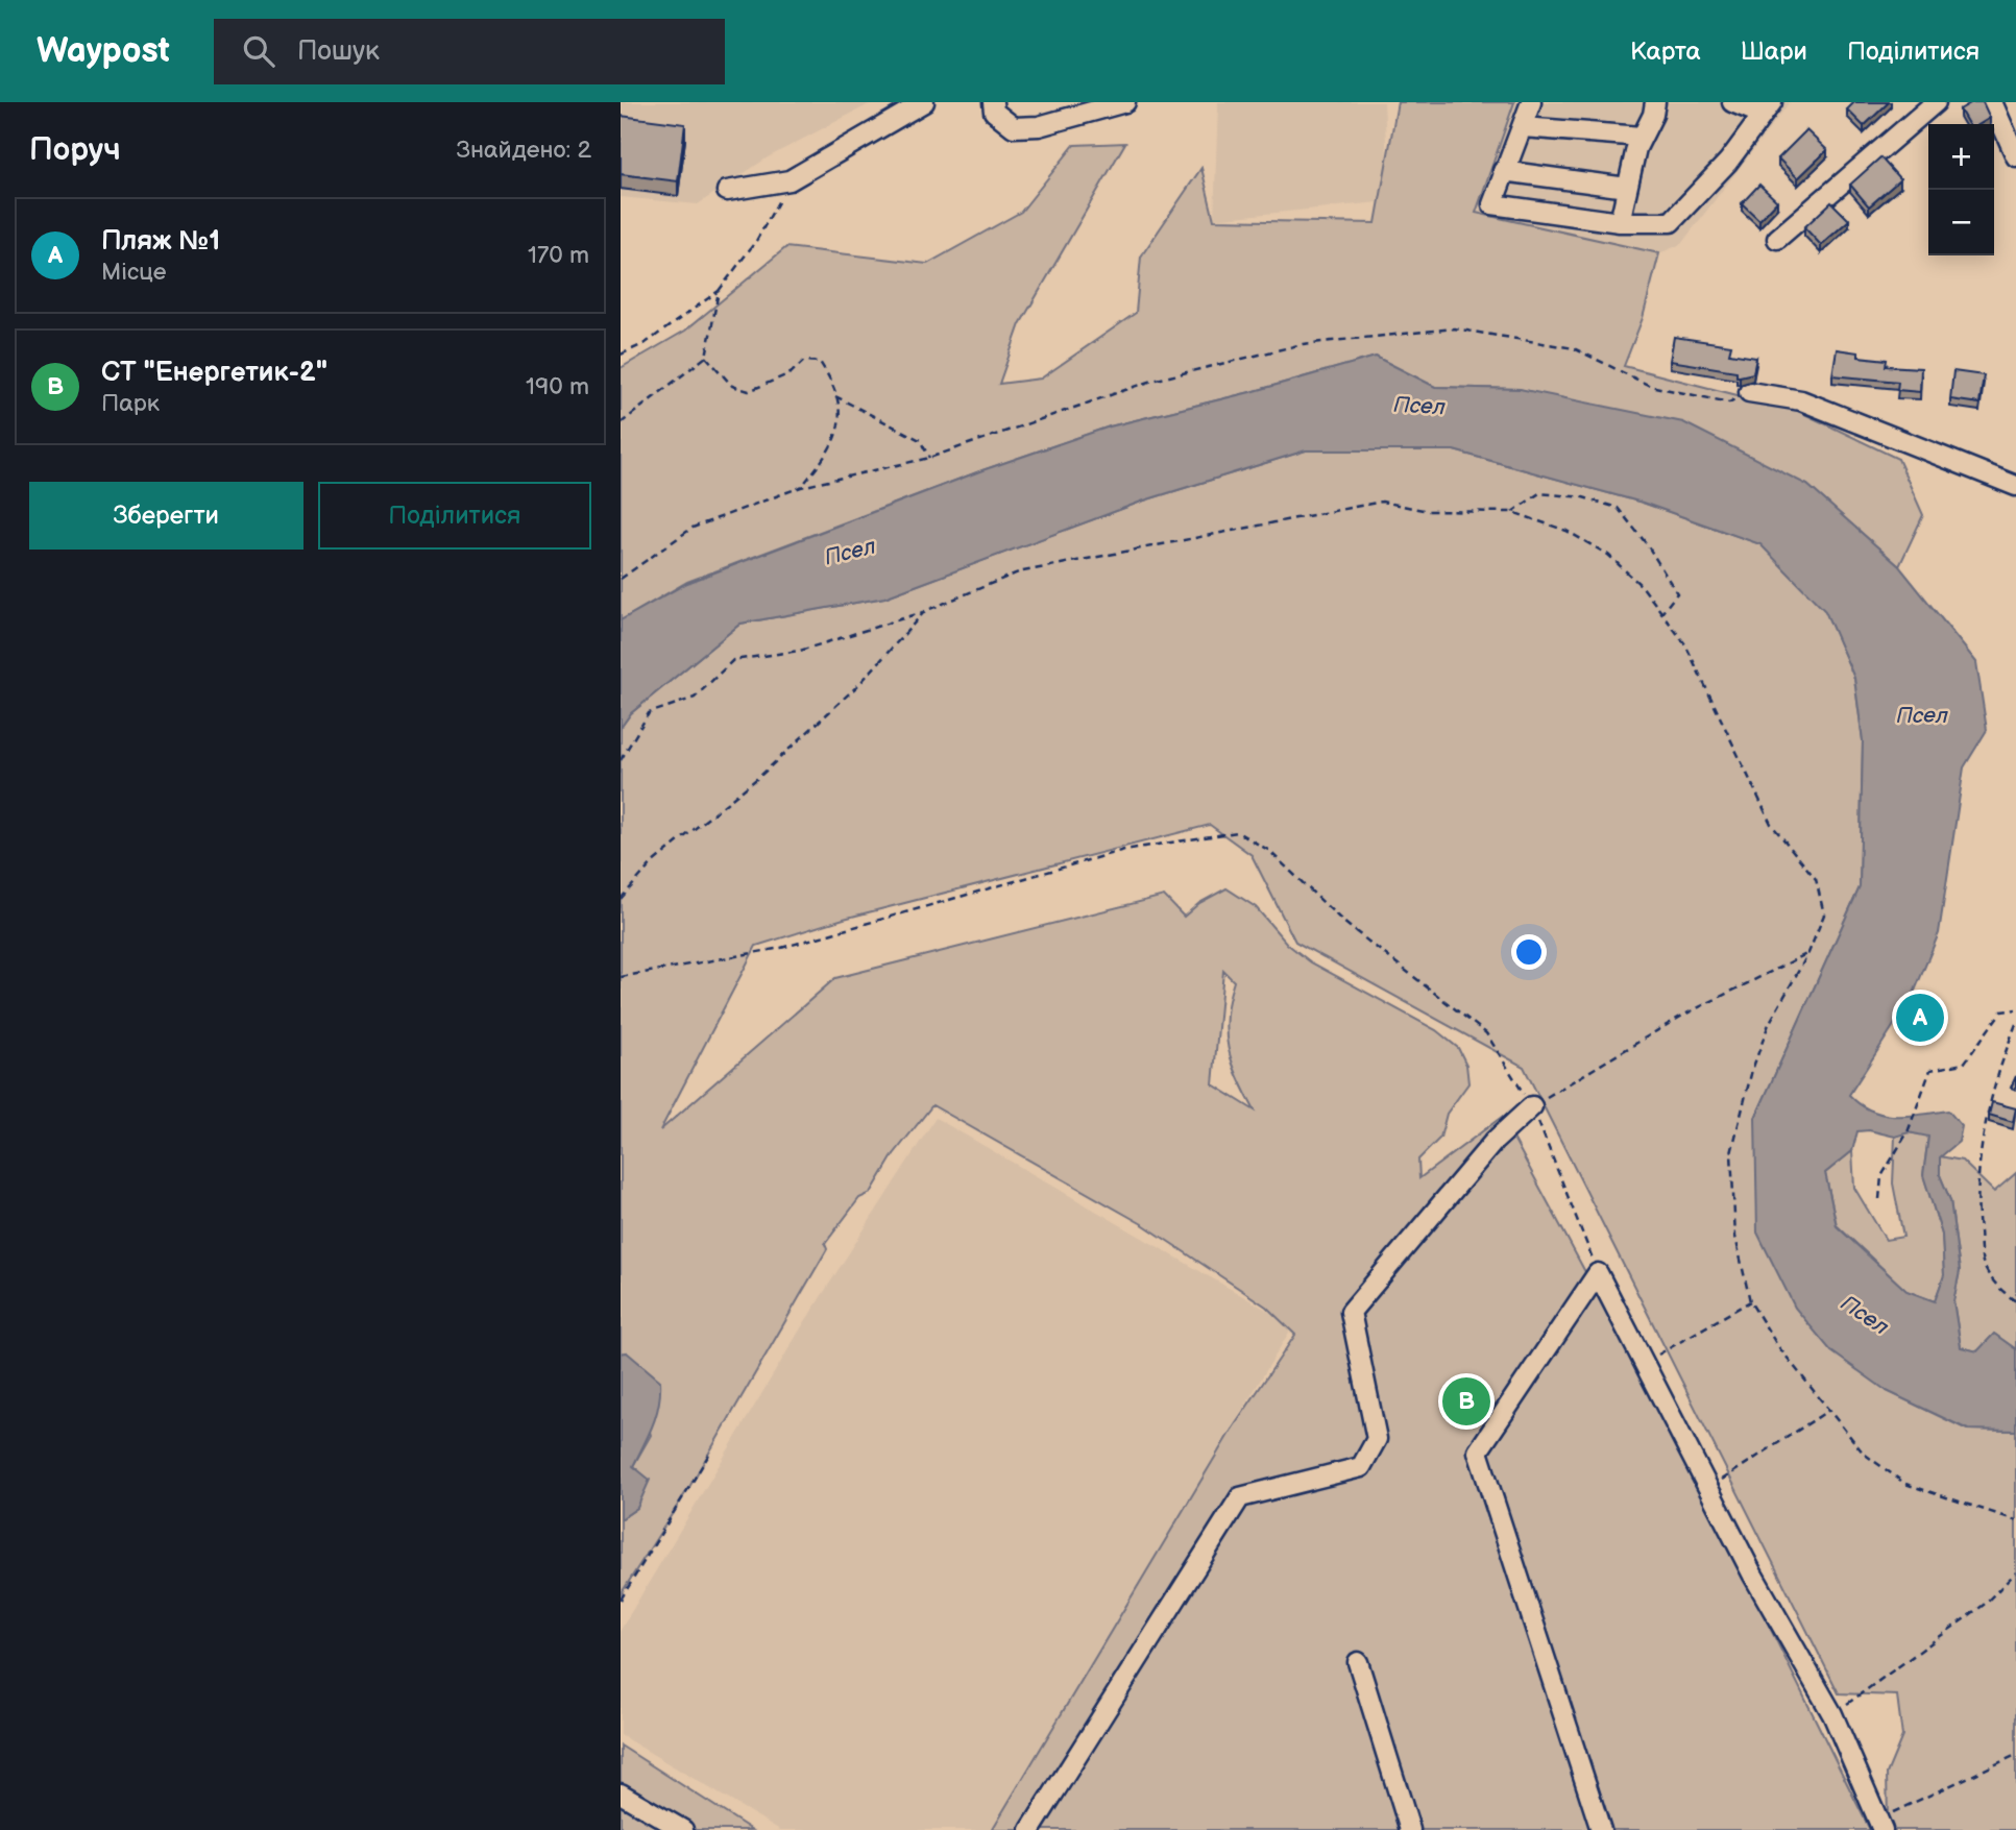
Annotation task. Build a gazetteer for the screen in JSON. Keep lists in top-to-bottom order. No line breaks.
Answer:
{"water":["Псел"],"page":{"header":"Waypost","search":"Пошук","nav":["Карта","Шари","Поділитися"],"heading":["Поруч","Знайдено: 2"],"map_buttons":["+","−"],"list":[{"mark":"A","name":"Пляж №1","note":"Місце","value":"170 m"},{"mark":"B","name":"СТ \"Енергетик-2\"","note":"Парк","value":"190 m"}],"buttons":["Зберегти","Поділитися"],"pins":["A","B"]}}
